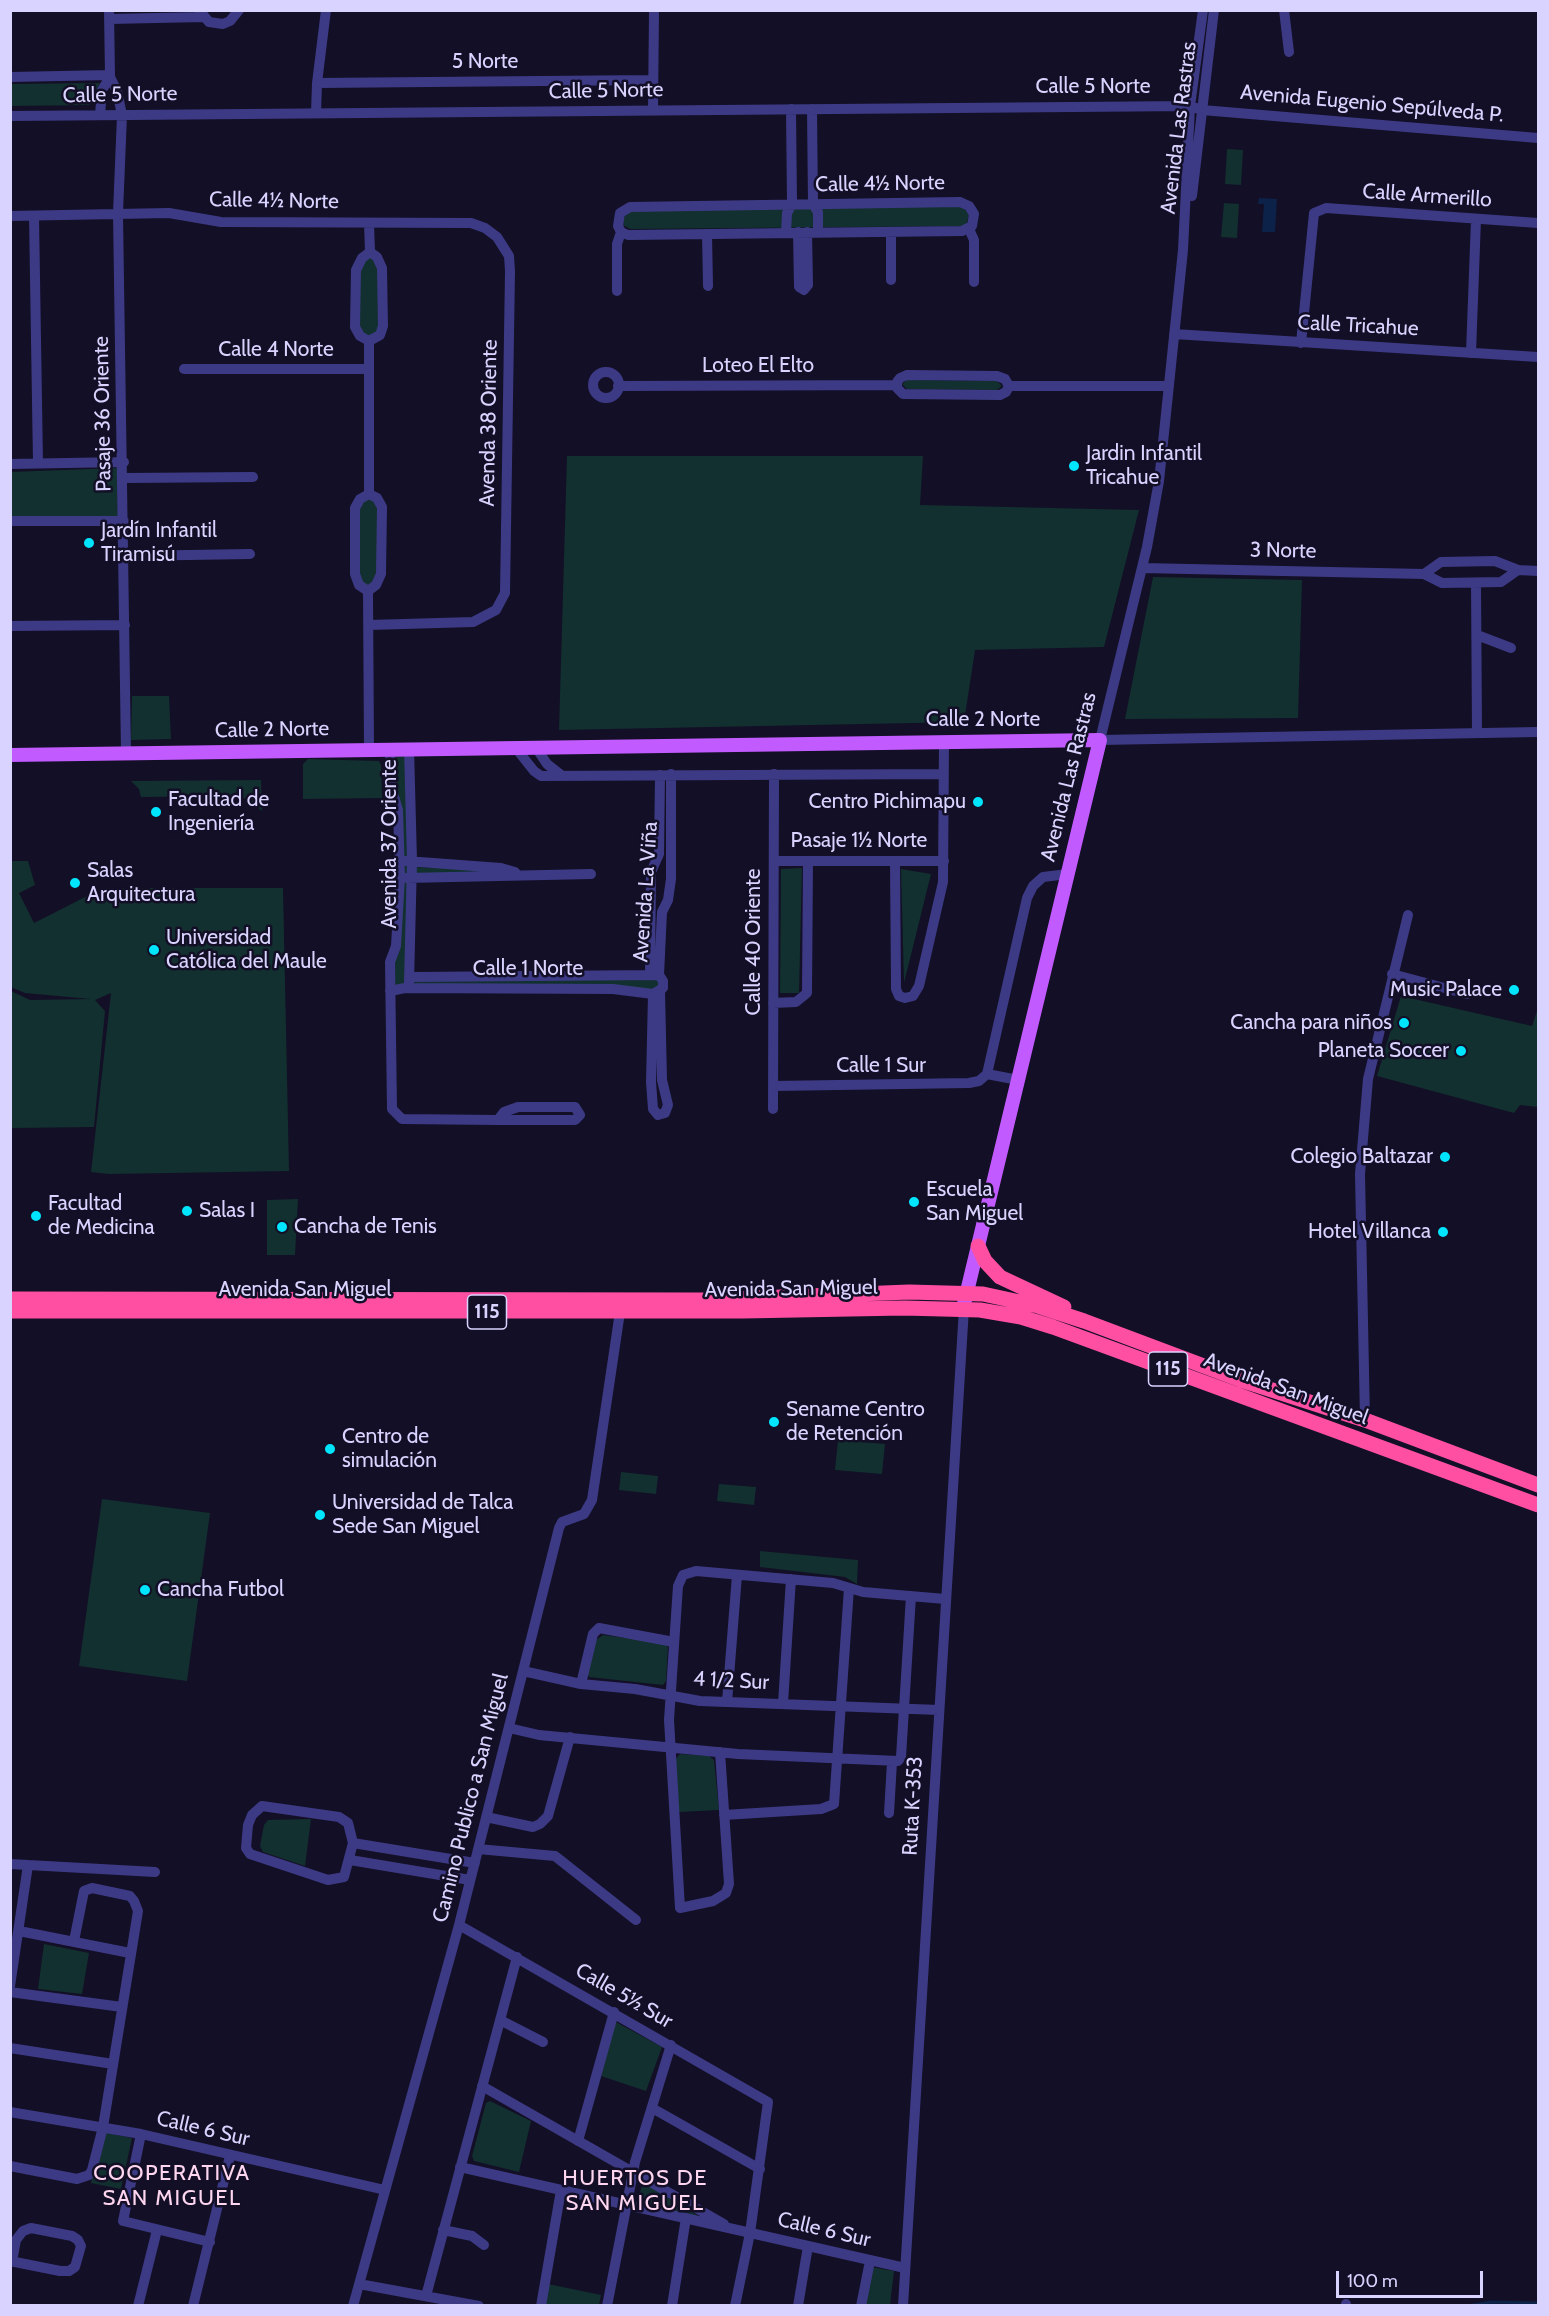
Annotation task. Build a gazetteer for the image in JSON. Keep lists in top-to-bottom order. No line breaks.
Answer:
{"streets":{"highway":["Avenida San Miguel","115"],"main road":["Avenida Las Rastras","Calle 2 Norte"],"street":["5 Norte","Calle 5 Norte","Avenida Eugenio Sepúlveda P.","Calle 4½ Norte","Calle Armerillo","Calle Tricahue","Calle 4 Norte","Loteo El Elto","Pasaje 36 Oriente","Avenda 38 Oriente","3 Norte","Pasaje 1½ Norte","Avenida 37 Oriente","Avenida La Viña","Calle 40 Oriente","Calle 1 Norte","Calle 1 Sur","4 1/2 Sur","Camino Publico a San Miguel","Ruta K-353","Calle 5½ Sur","Calle 6 Sur"]},"crossings":[["Calle 5 Norte","Avenida Eugenio Sepúlveda P."],["Calle 5 Norte","Avenida Las Rastras"],["Calle 5 Norte","Pasaje 36 Oriente"],["Avenida Eugenio Sepúlveda P.","Avenida Las Rastras"],["Avenida Las Rastras","Calle Tricahue"],["Avenida Las Rastras","Loteo El Elto"],["Avenida Las Rastras","3 Norte"],["Avenida Las Rastras","Calle 2 Norte"],["Avenida Las Rastras","Avenida San Miguel"],["Avenida Las Rastras","Ruta K-353"],["Calle 4½ Norte","Pasaje 36 Oriente"],["Calle 4½ Norte","Avenda 38 Oriente"],["Calle Armerillo","Calle Tricahue"],["Calle 4 Norte","Avenida 37 Oriente"],["Pasaje 36 Oriente","Calle 2 Norte"],["Avenda 38 Oriente","Avenida 37 Oriente"],["Calle 2 Norte","Avenida 37 Oriente"],["Pasaje 1½ Norte","Calle 40 Oriente"],["Avenida 37 Oriente","Calle 1 Norte"],["Avenida La Viña","Calle 1 Norte"],["Calle 40 Oriente","Calle 1 Sur"],["Avenida San Miguel","Camino Publico a San Miguel"],["Avenida San Miguel","Ruta K-353"],["4 1/2 Sur","Camino Publico a San Miguel"],["4 1/2 Sur","Ruta K-353"],["Camino Publico a San Miguel","Calle 5½ Sur"],["Camino Publico a San Miguel","Calle 6 Sur"],["Ruta K-353","Calle 6 Sur"]],"districts":["COOPERATIVA SAN MIGUEL","HUERTOS DE SAN MIGUEL"],"places":["Jardin Infantil Tricahue","Jardín Infantil Tiramisú","Centro Pichimapu","Facultad de Ingeniería","Salas Arquitectura","Universidad Católica del Maule","Music Palace","Cancha para niños","Planeta Soccer","Colegio Baltazar","Escuela San Miguel","Salas I","Facultad de Medicina","Cancha de Tenis","Hotel Villanca","Sename Centro de Retención","Centro de simulación","Universidad de Talca Sede San Miguel","Cancha Futbol"],"scale_bar":"100 m"}
